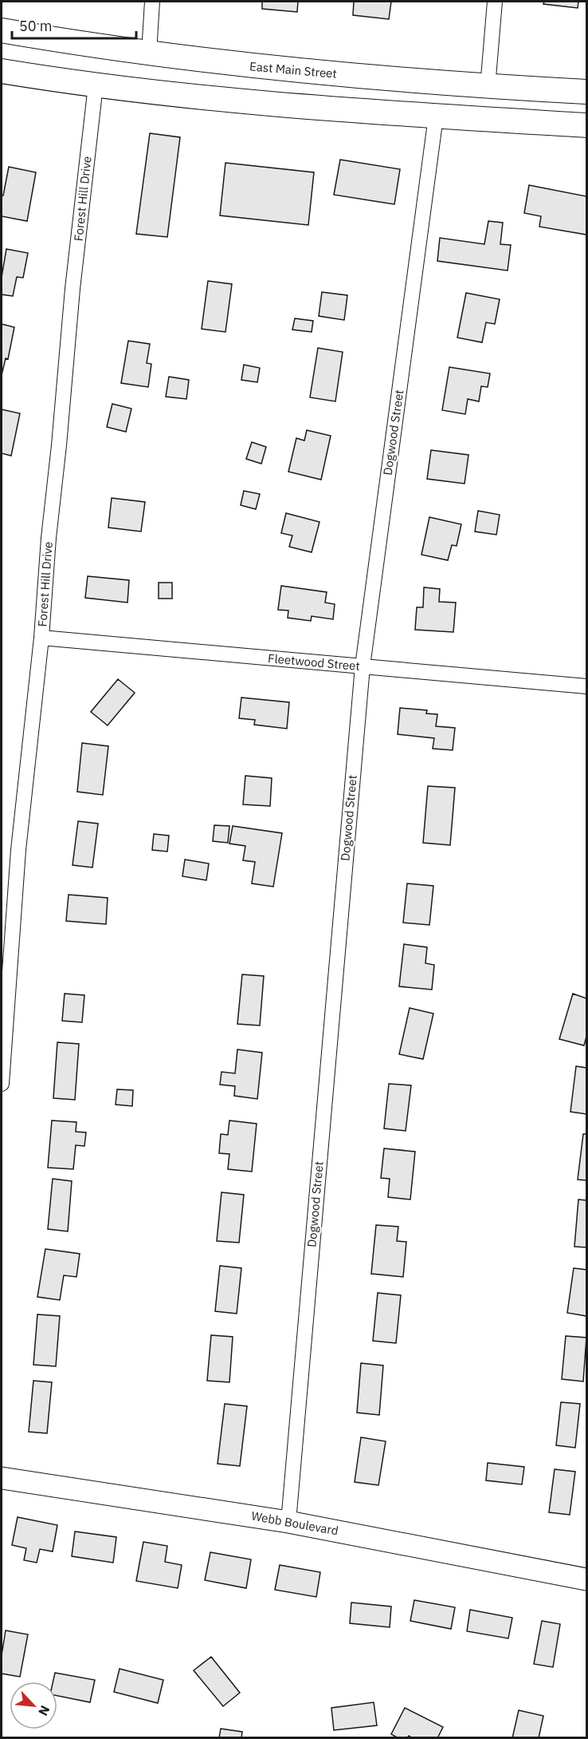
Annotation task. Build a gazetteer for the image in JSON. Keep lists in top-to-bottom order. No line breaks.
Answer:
{"streets":{"main road":["East Main Street"],"street":["Forest Hill Drive","Dogwood Street","Fleetwood Street","Webb Boulevard"]},"crossings":[["Forest Hill Drive","Fleetwood Street"],["Dogwood Street","Fleetwood Street"],["Dogwood Street","Webb Boulevard"]],"scale_bar":"50 m","north":"bottom right"}
